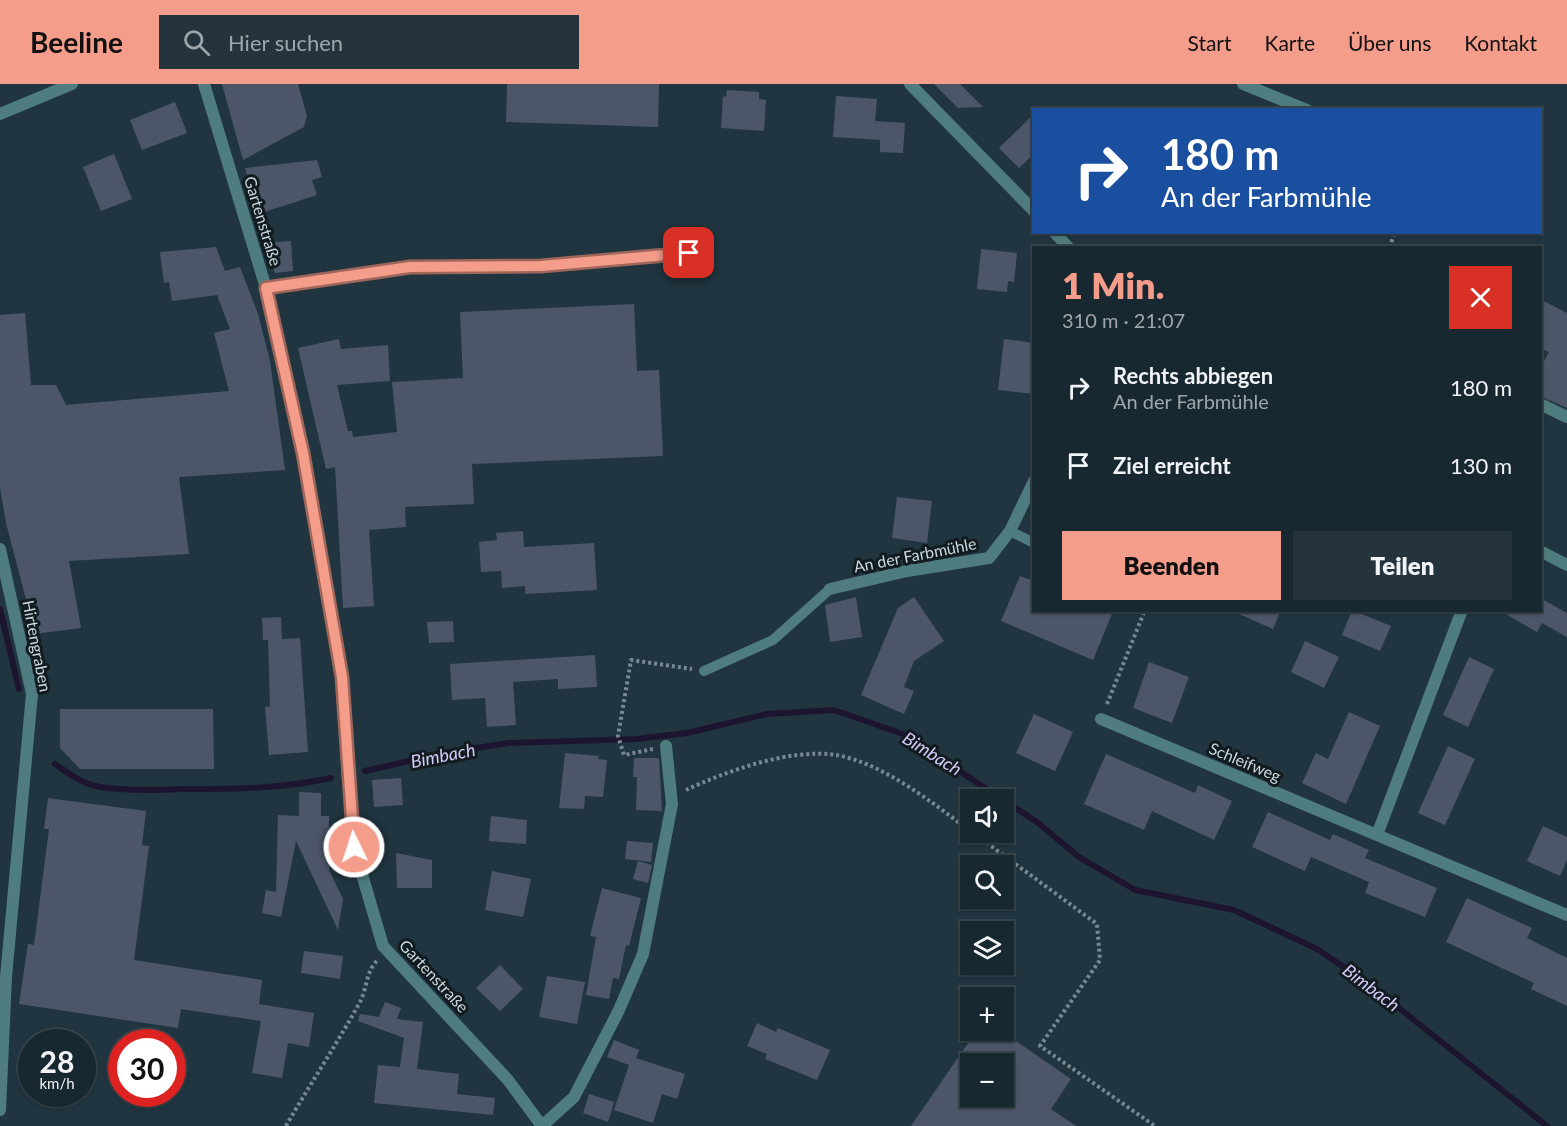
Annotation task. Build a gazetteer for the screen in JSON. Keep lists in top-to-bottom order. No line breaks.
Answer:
{"streets":{"street":["Gartenstraße","An der Farbmühle","Hirtengraben","Schleifweg"]},"water":["Bimbach"],"page":{"header":"Beeline","search":"Hier suchen","nav":["Start","Karte","Über uns","Kontakt"],"turn":["180 m","An der Farbmühle"],"heading":["1 Min.","310 m · 21:07"],"list":[{"name":"Rechts abbiegen","note":"An der Farbmühle","value":"180 m"},{"name":"Ziel erreicht","value":"130 m"}],"buttons":["Beenden","Teilen"],"map_buttons":["+","−"],"speed":"28 km/h","limit":"30"}}
